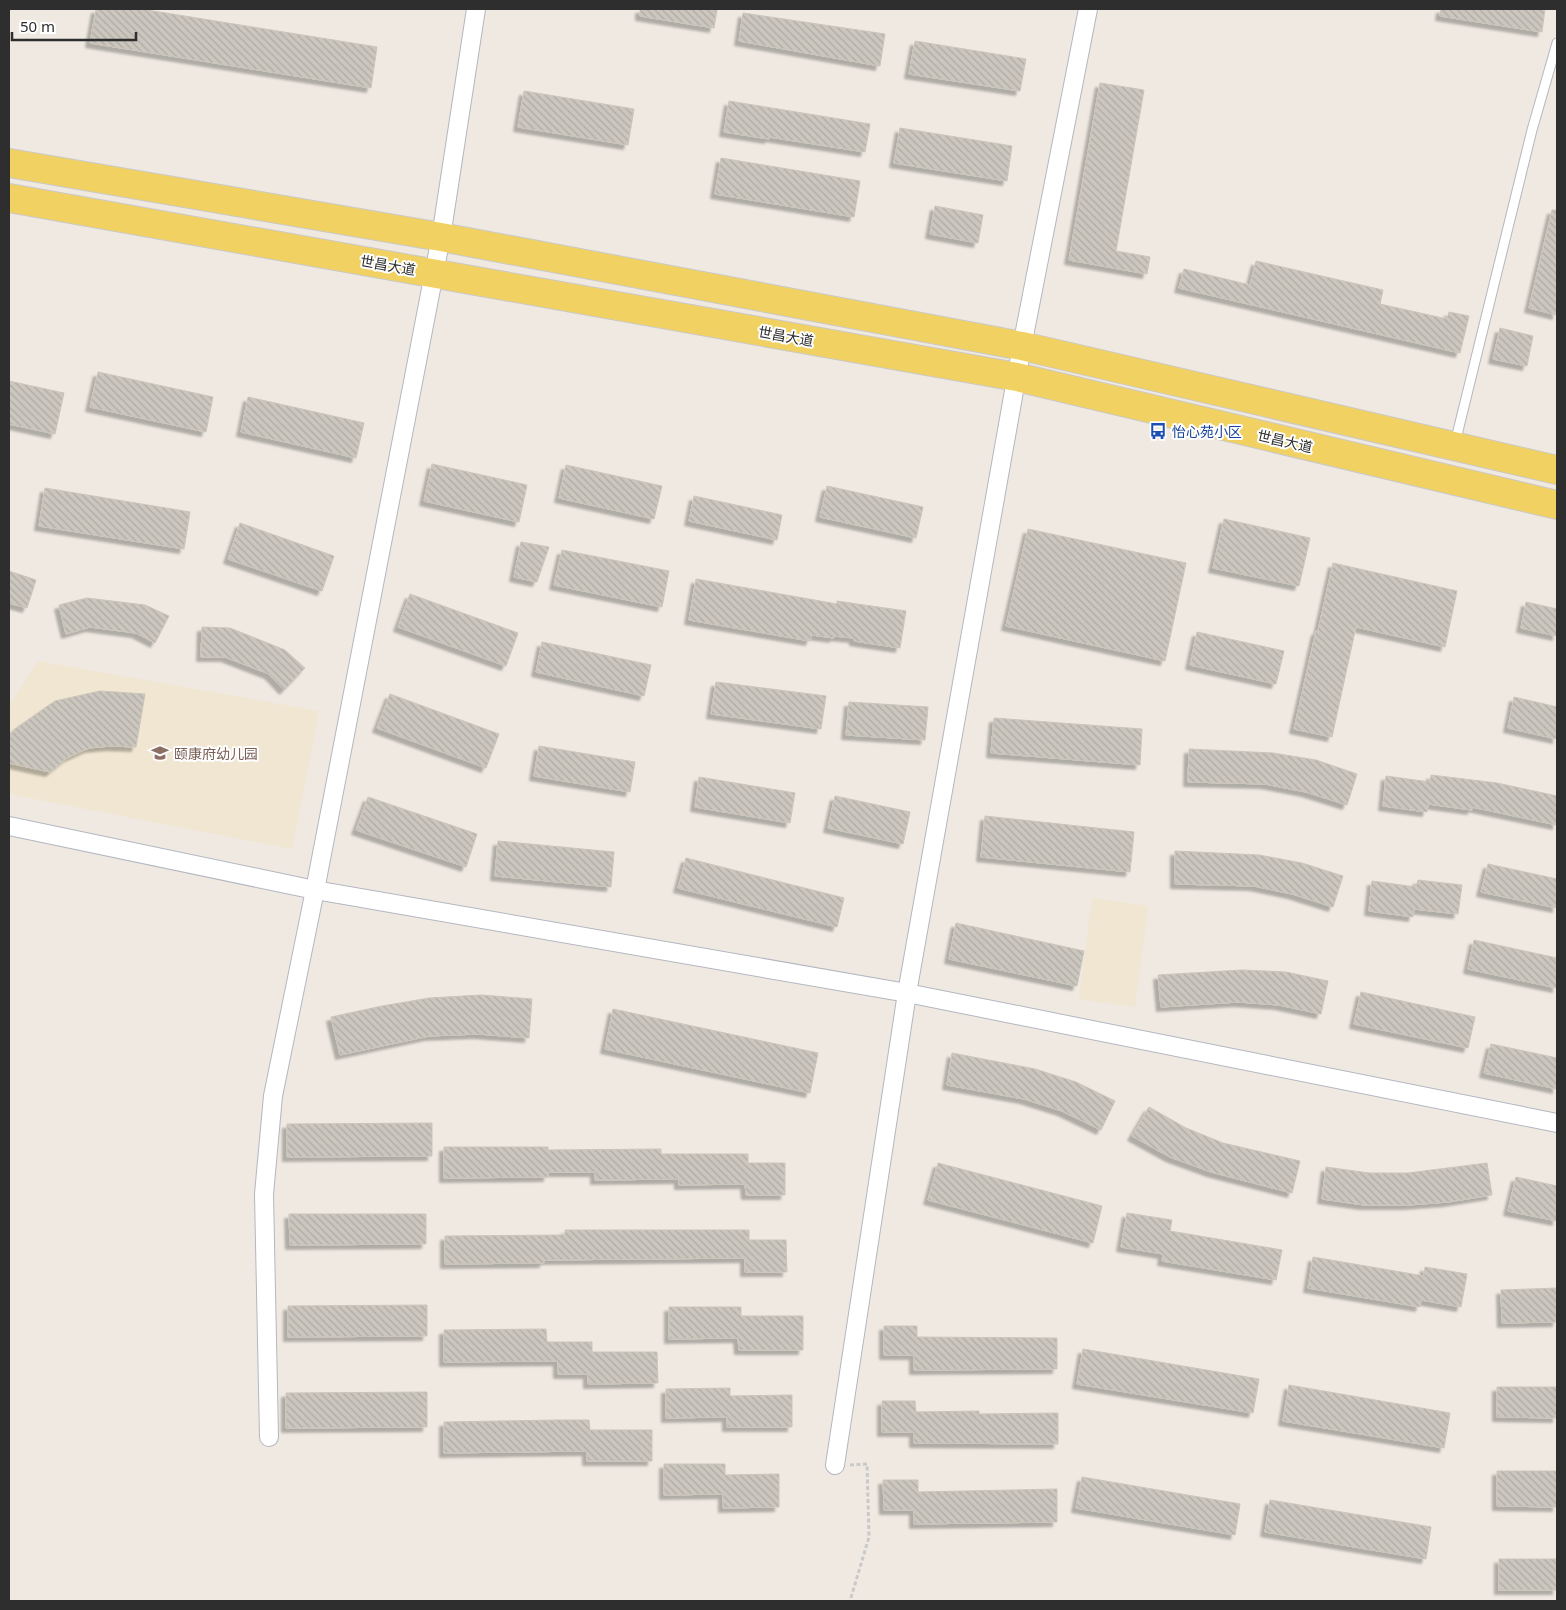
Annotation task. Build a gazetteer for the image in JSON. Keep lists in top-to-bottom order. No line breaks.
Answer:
{"streets":{"main road":["世昌大道"]},"places":{"bus stop":["怡心苑小区"],"school or university":["颐康府幼儿园"]},"scale_bar":"50 m"}
